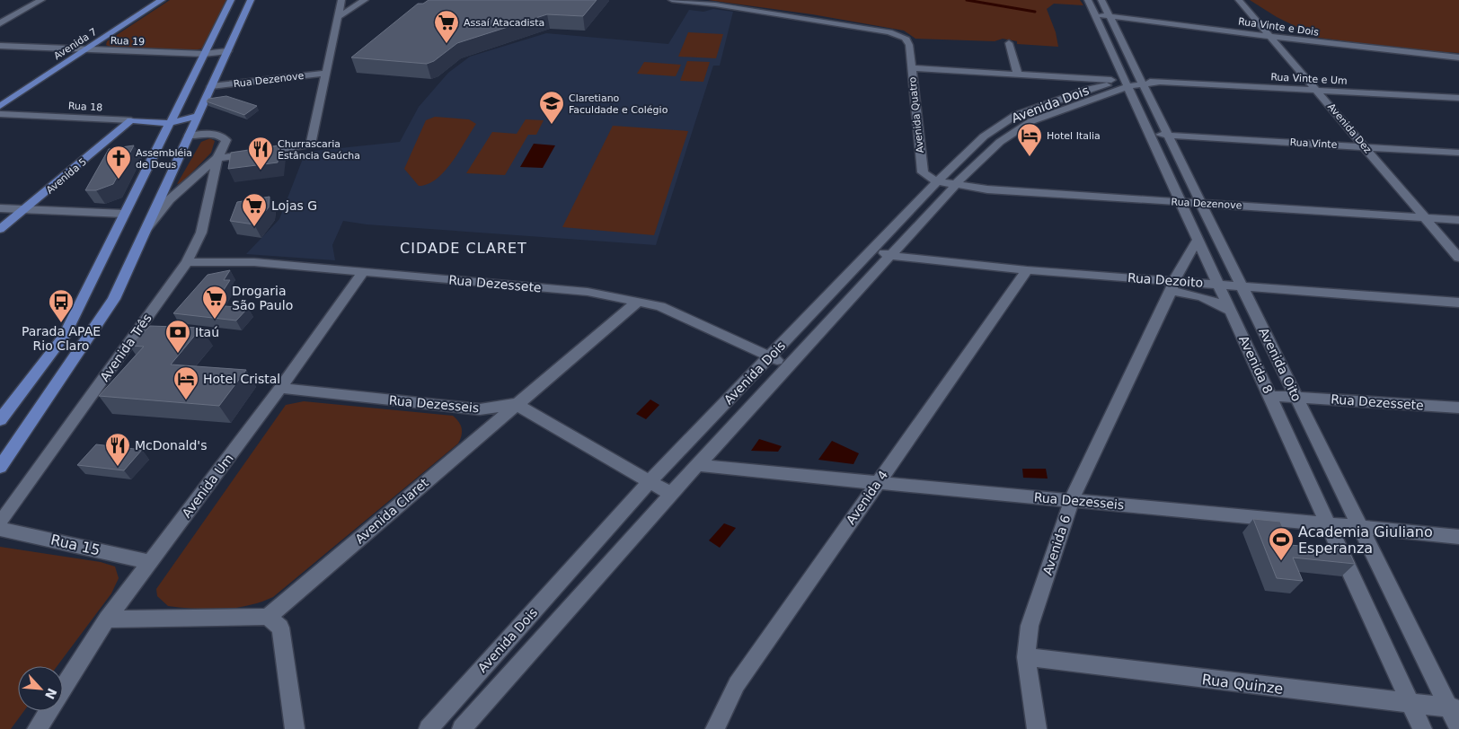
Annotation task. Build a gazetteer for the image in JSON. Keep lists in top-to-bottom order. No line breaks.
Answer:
{"streets":{"main road":["Avenida 7","Rua 18","Avenida 5"],"street":["Rua Vinte e Dois","Rua 19","Rua Vinte e Um","Rua Dezenove","Avenida Dois","Avenida Quatro","Avenida Dez","Rua Vinte","Rua Dezoito","Rua Dezessete","Avenida Três","Avenida 8","Avenida Oito","Rua Dezesseis","Avenida Um","Avenida 4","Avenida Claret","Rua 15","Avenida 6","Rua Quinze"]},"crossings":[["Rua Vinte e Dois","Avenida Dez"],["Rua Vinte e Dois","Avenida 8"],["Rua Vinte e Dois","Avenida Oito"],["Rua 19","Avenida 7"],["Rua Vinte e Um","Avenida Dois"],["Rua Vinte e Um","Avenida Quatro"],["Rua Vinte e Um","Avenida Dez"],["Rua Vinte e Um","Avenida 8"],["Rua Vinte e Um","Avenida Oito"],["Rua Dezenove","Avenida Dois"],["Rua Dezenove","Avenida Quatro"],["Rua Dezenove","Avenida Dez"],["Rua Dezenove","Avenida 8"],["Rua Dezenove","Avenida Oito"],["Avenida Dois","Avenida Quatro"],["Avenida Dois","Rua Dezoito"],["Avenida Dois","Rua Dezessete"],["Avenida Dois","Avenida 8"],["Avenida Dois","Avenida Oito"],["Avenida Dois","Rua Dezesseis"],["Rua 18","Avenida 5"],["Avenida Dez","Rua Vinte"],["Rua Vinte","Avenida 8"],["Rua Vinte","Avenida Oito"],["Rua Dezoito","Avenida 8"],["Rua Dezoito","Avenida Oito"],["Rua Dezoito","Avenida 4"],["Rua Dezoito","Avenida 6"],["Rua Dezessete","Avenida Três"],["Rua Dezessete","Avenida 8"],["Rua Dezessete","Avenida Oito"],["Rua Dezessete","Avenida Um"],["Rua Dezessete","Avenida Claret"],["Avenida 8","Avenida Oito"],["Avenida 8","Rua Dezesseis"],["Avenida 8","Avenida 6"],["Avenida 8","Rua Quinze"],["Avenida Oito","Rua Dezesseis"],["Avenida Oito","Rua Quinze"],["Rua Dezesseis","Avenida Um"],["Rua Dezesseis","Avenida 4"],["Rua Dezesseis","Avenida Claret"],["Rua Dezesseis","Avenida 6"],["Avenida Um","Rua 15"],["Avenida 6","Rua Quinze"]],"districts":["CIDADE CLARET"],"places":{"supermarket":["Assaí Atacadista","Lojas G","Drogaria São Paulo"],"school or university":["Claretiano Faculdade e Colégio"],"hotel":["Hotel Italia","Hotel Cristal"],"restaurant":["Churrascaria Estância Gaúcha","McDonald's"],"church":["Assembléia de Deus"],"bus stop":["Parada APAE Rio Claro"],"bank":["Itaú"],"sports":["Academia Giuliano Esperanza"]},"north":"bottom right"}
